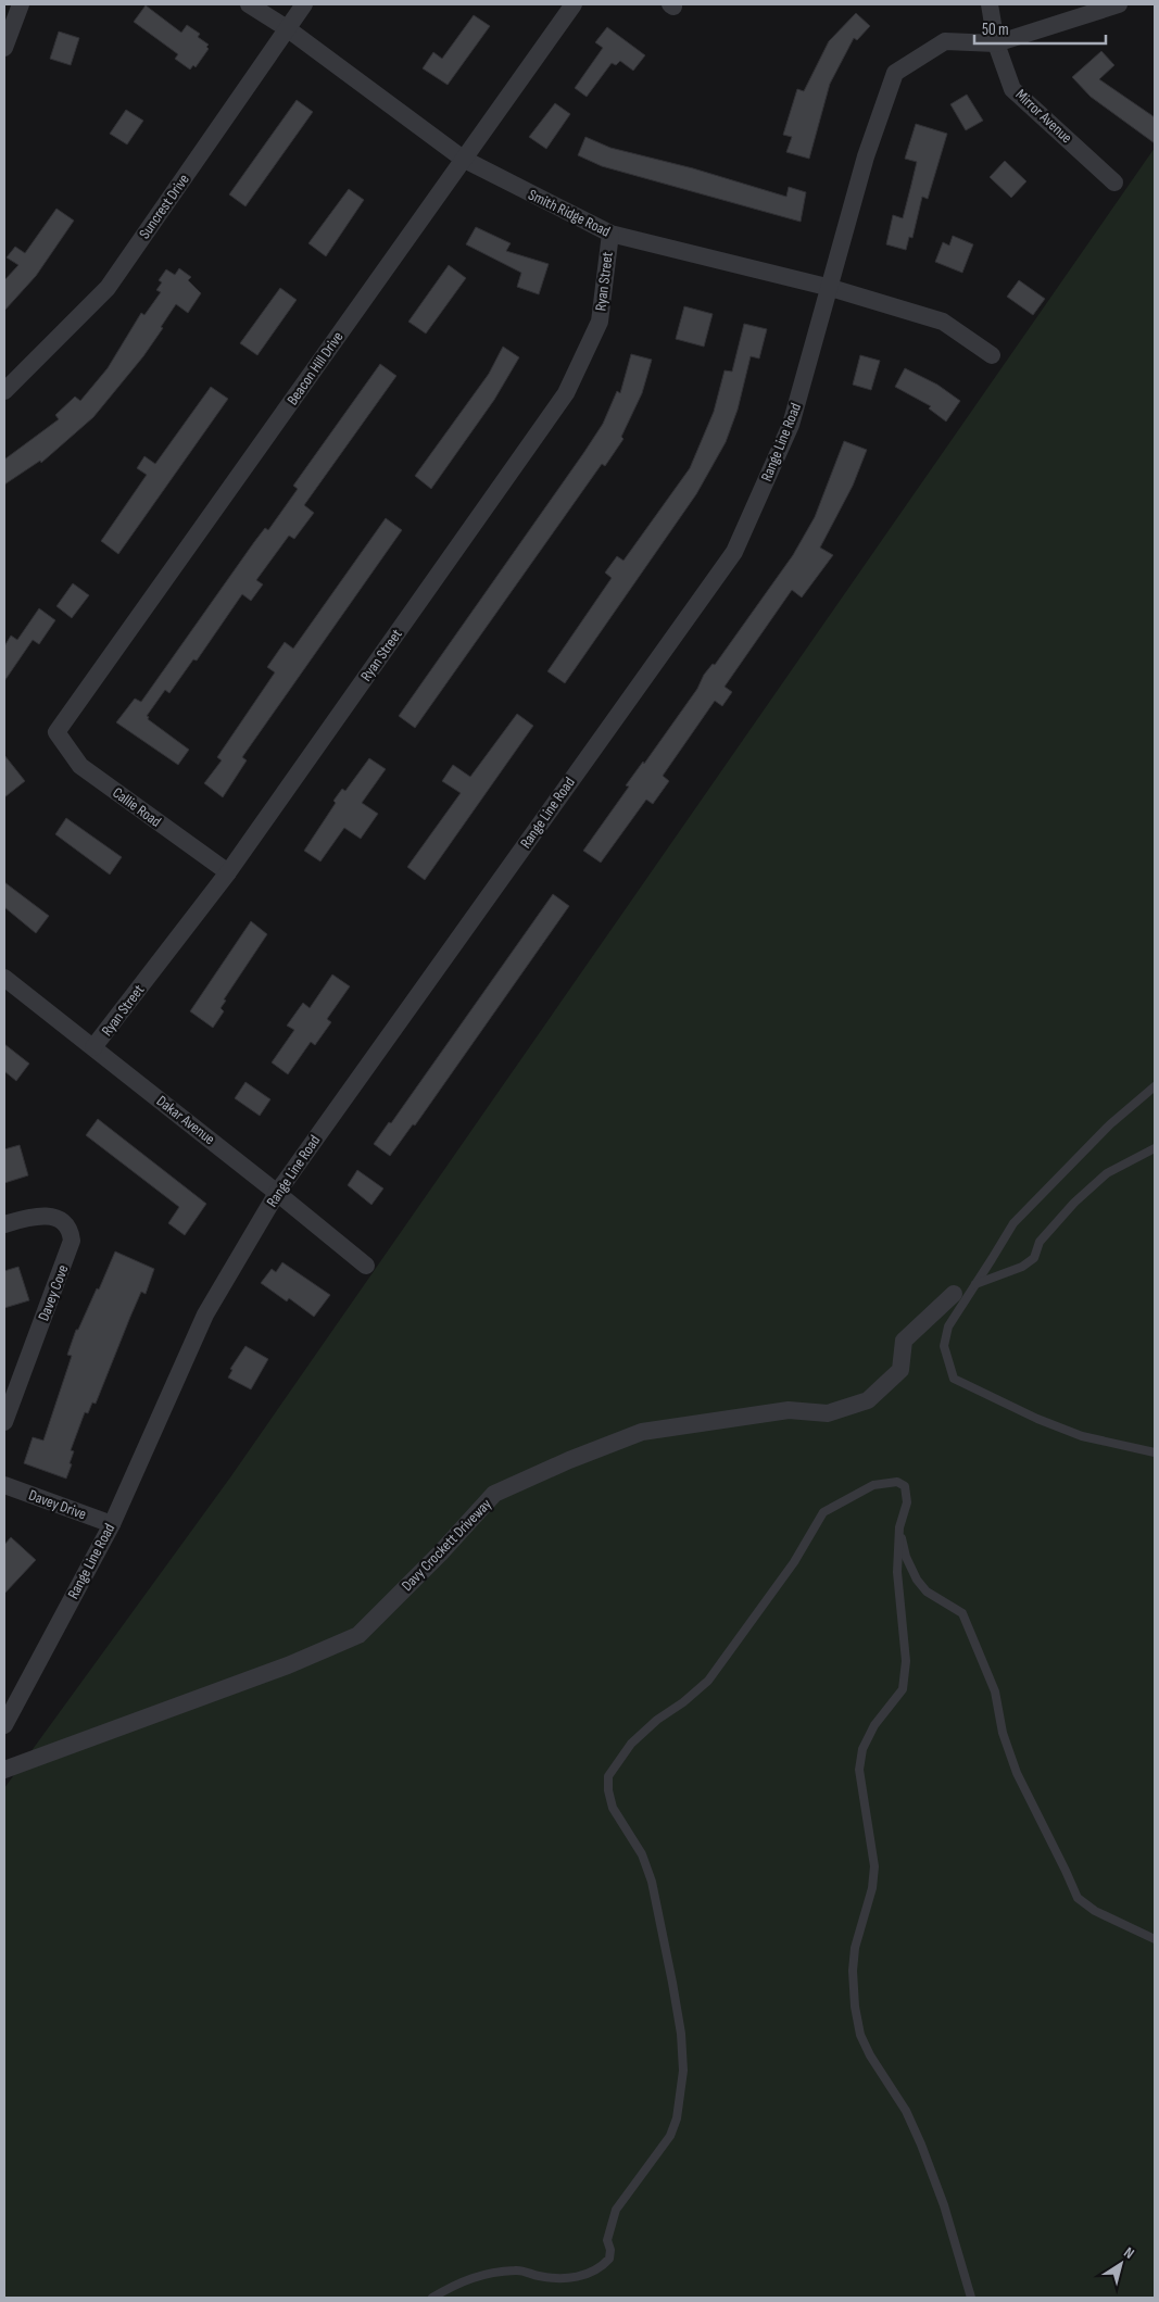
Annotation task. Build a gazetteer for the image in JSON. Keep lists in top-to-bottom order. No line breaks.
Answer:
{"streets":{"street":["Mirror Avenue","Suncrest Drive","Smith Ridge Road","Ryan Street","Beacon Hill Drive","Range Line Road","Callie Road","Dakar Avenue","Davey Cove","Davey Drive","Davy Crockett Driveway"]},"crossings":[["Mirror Avenue","Range Line Road"],["Suncrest Drive","Smith Ridge Road"],["Smith Ridge Road","Ryan Street"],["Smith Ridge Road","Beacon Hill Drive"],["Smith Ridge Road","Range Line Road"],["Ryan Street","Callie Road"],["Ryan Street","Dakar Avenue"],["Beacon Hill Drive","Callie Road"],["Range Line Road","Dakar Avenue"],["Range Line Road","Davey Drive"]],"scale_bar":"50 m","north":"top right"}
